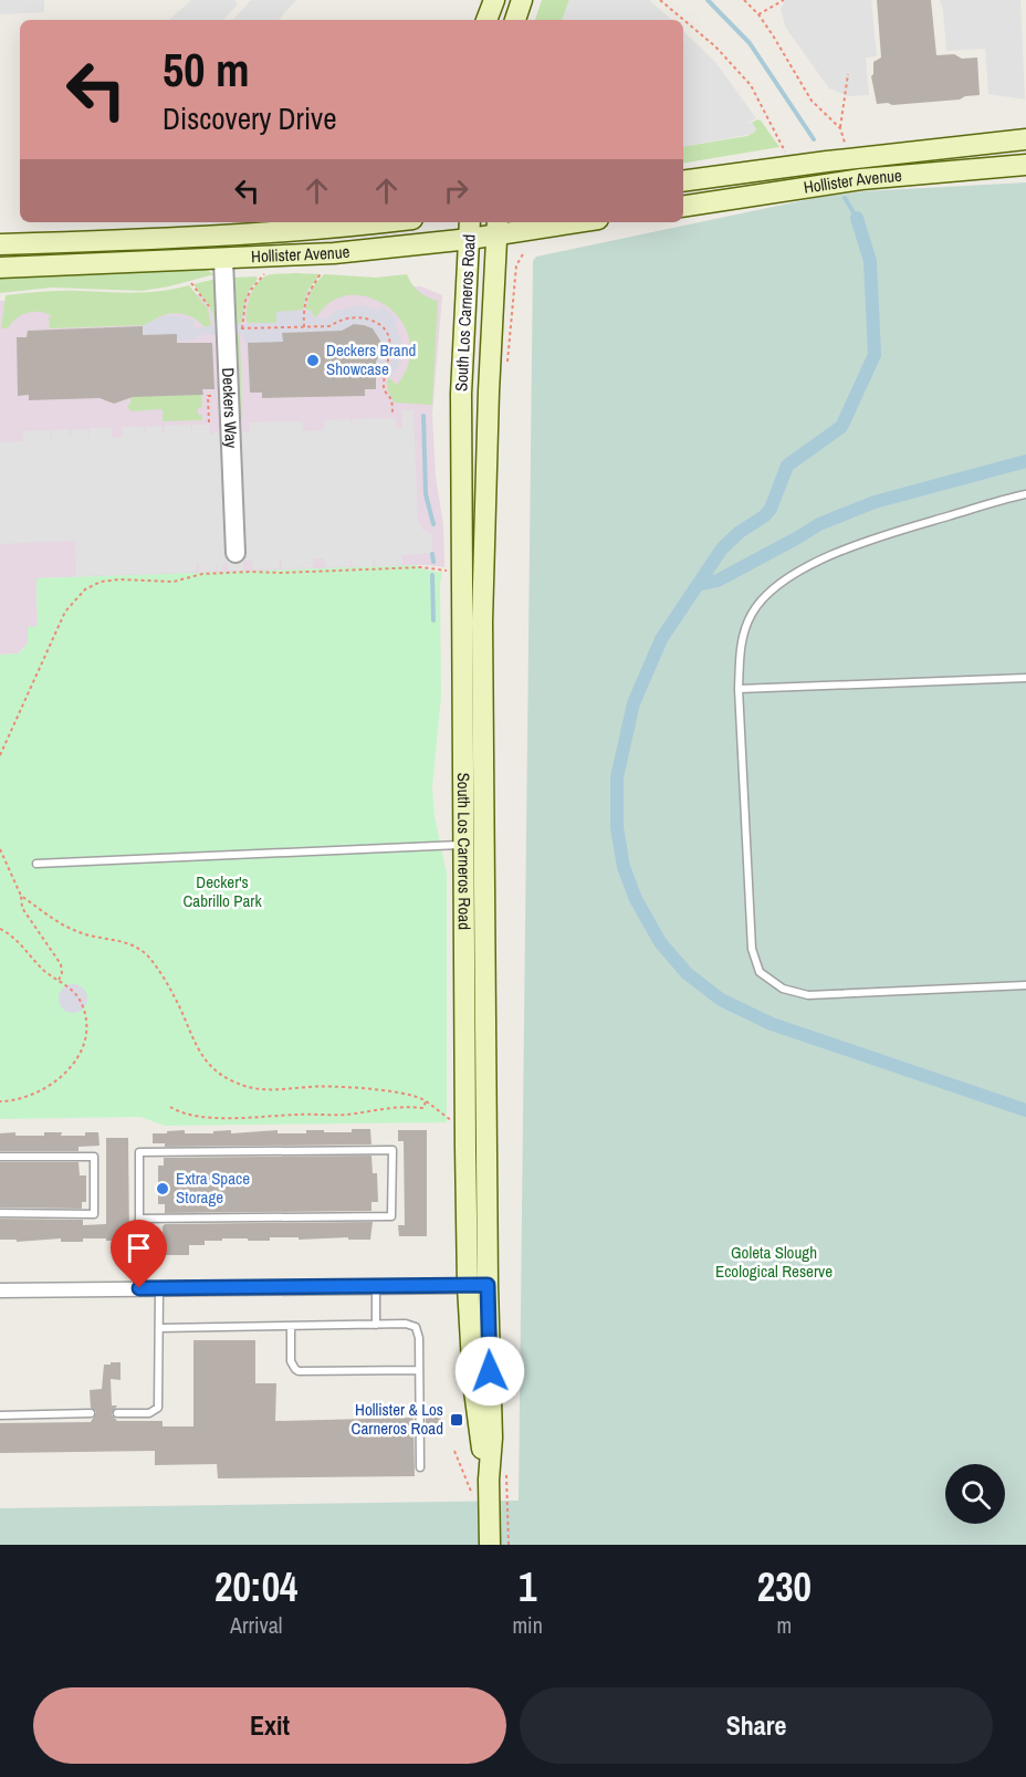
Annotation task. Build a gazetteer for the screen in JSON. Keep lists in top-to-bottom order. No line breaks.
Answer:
{"streets":{"main road":["Hollister Avenue","South Los Carneros Road"],"street":["Deckers Way"]},"crossings":[["Hollister Avenue","South Los Carneros Road"],["Hollister Avenue","Deckers Way"]],"parks":["Decker's Cabrillo Park","Goleta Slough Ecological Reserve"],"places":{"other":["Deckers Brand Showcase","Extra Space Storage"],"transit":["Hollister & Los Carneros Road"]},"page":{"turn":["50 m","Discovery Drive"],"eta":["20:04","Arrival","1","min","230","m"],"buttons":["Exit","Share"]}}
